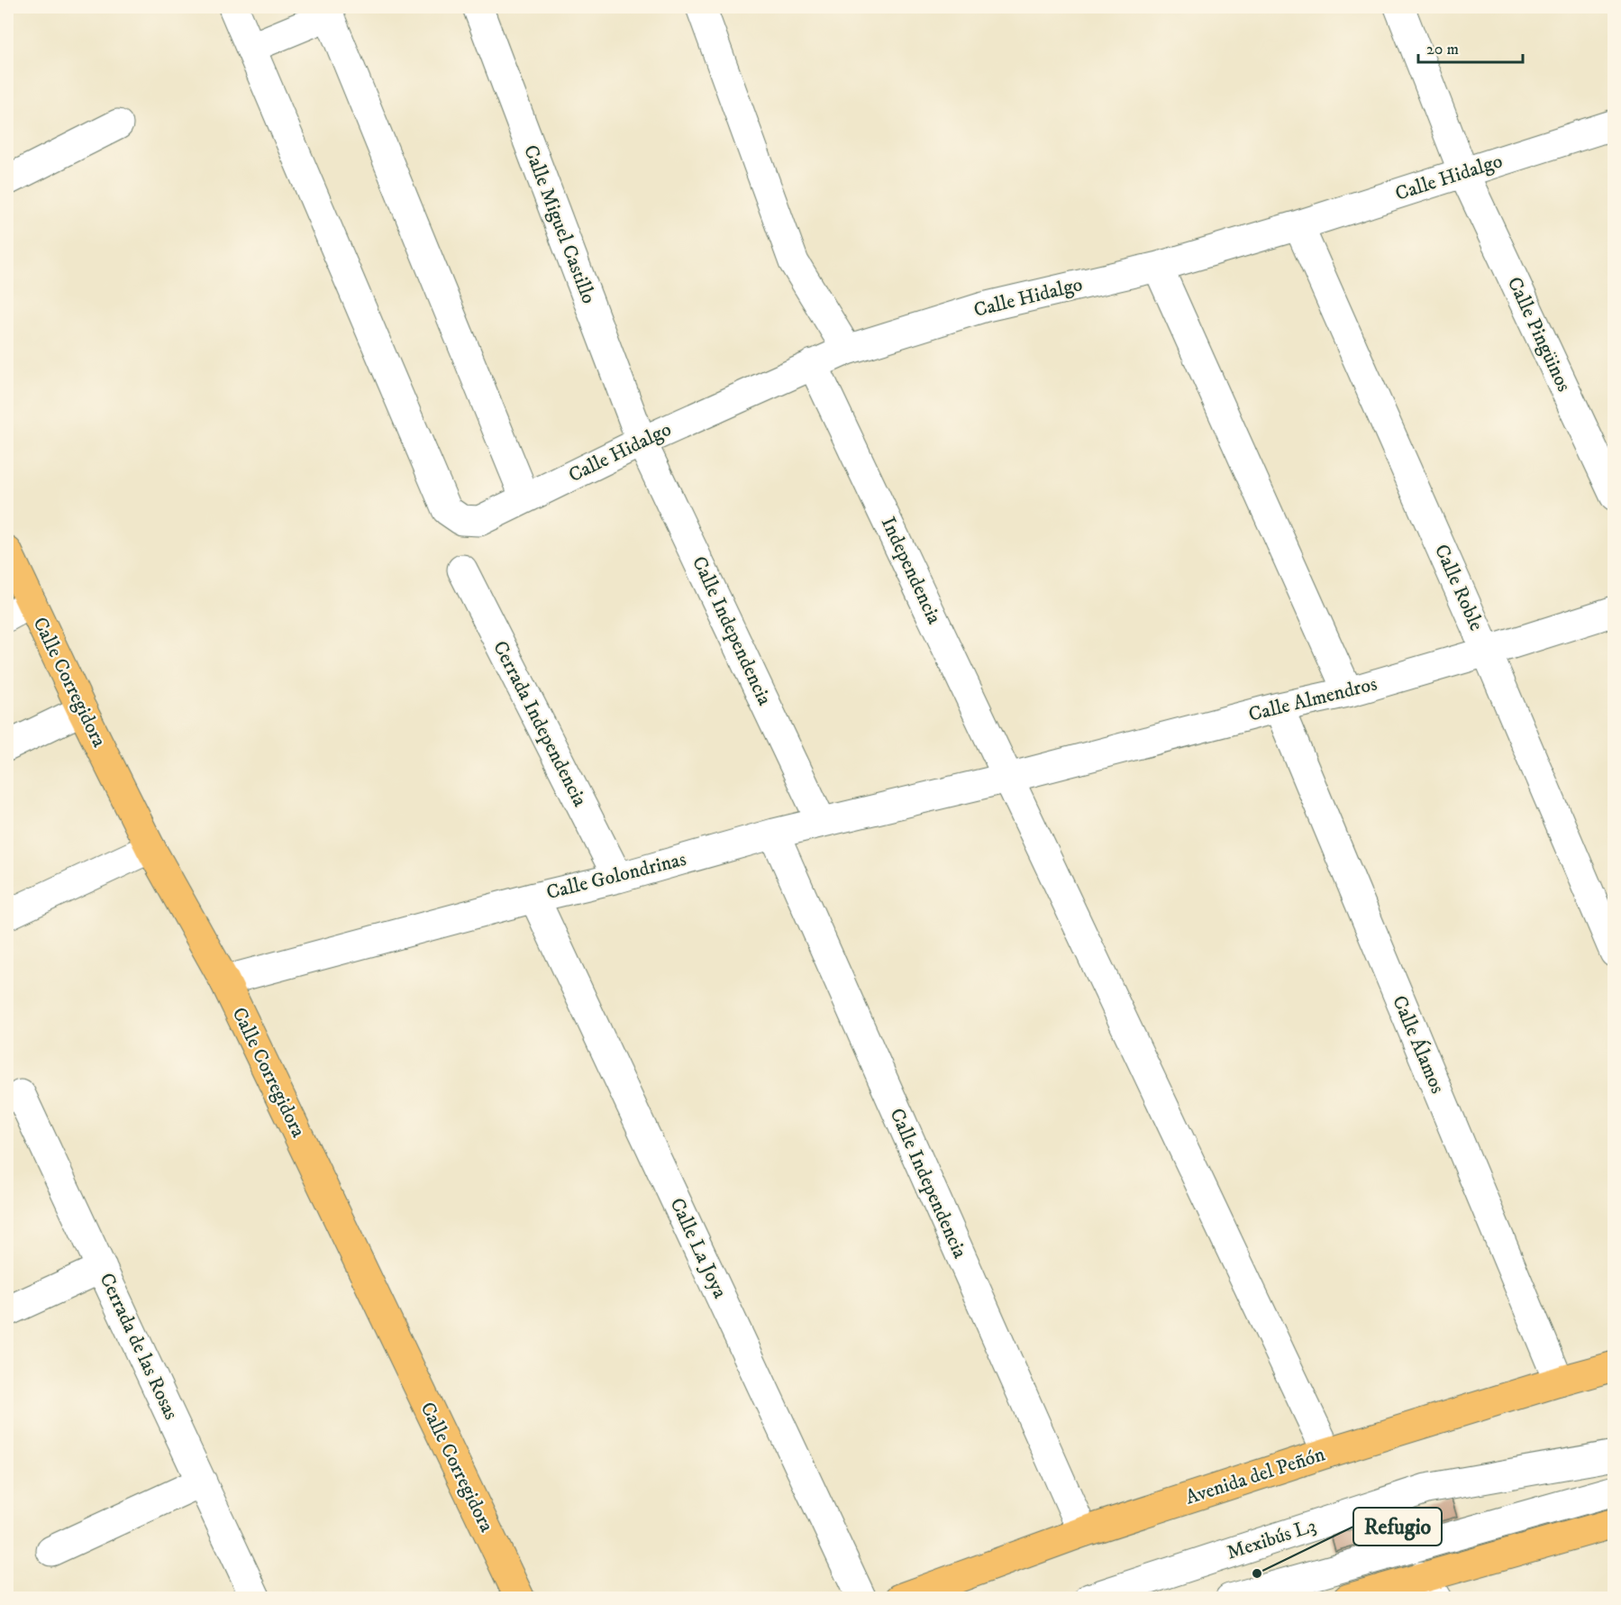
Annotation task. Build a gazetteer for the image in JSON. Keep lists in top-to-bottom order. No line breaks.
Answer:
{"streets":{"main road":["Calle Corregidora","Avenida del Peñón"],"street":["Calle Hidalgo","Calle Miguel Castillo","Calle Pingüinos","Independencia","Calle Roble","Calle Independencia","Calle Almendros","Cerrada Independencia","Calle Golondrinas","Calle Álamos","Calle La Joya","Cerrada de las Rosas","Mexibús L3"]},"crossings":[["Calle Hidalgo","Calle Miguel Castillo"],["Calle Hidalgo","Calle Pingüinos"],["Calle Hidalgo","Independencia"],["Calle Hidalgo","Calle Roble"],["Calle Hidalgo","Calle Independencia"],["Calle Miguel Castillo","Calle Independencia"],["Independencia","Calle Almendros"],["Independencia","Calle Golondrinas"],["Calle Roble","Calle Almendros"],["Calle Independencia","Calle Golondrinas"],["Calle Independencia","Avenida del Peñón"],["Calle Corregidora","Calle Golondrinas"],["Calle Almendros","Calle Golondrinas"],["Calle Almendros","Calle Álamos"],["Cerrada Independencia","Calle Golondrinas"],["Calle Golondrinas","Calle La Joya"],["Calle Álamos","Avenida del Peñón"]],"places":["Refugio"],"scale_bar":"20 m"}
